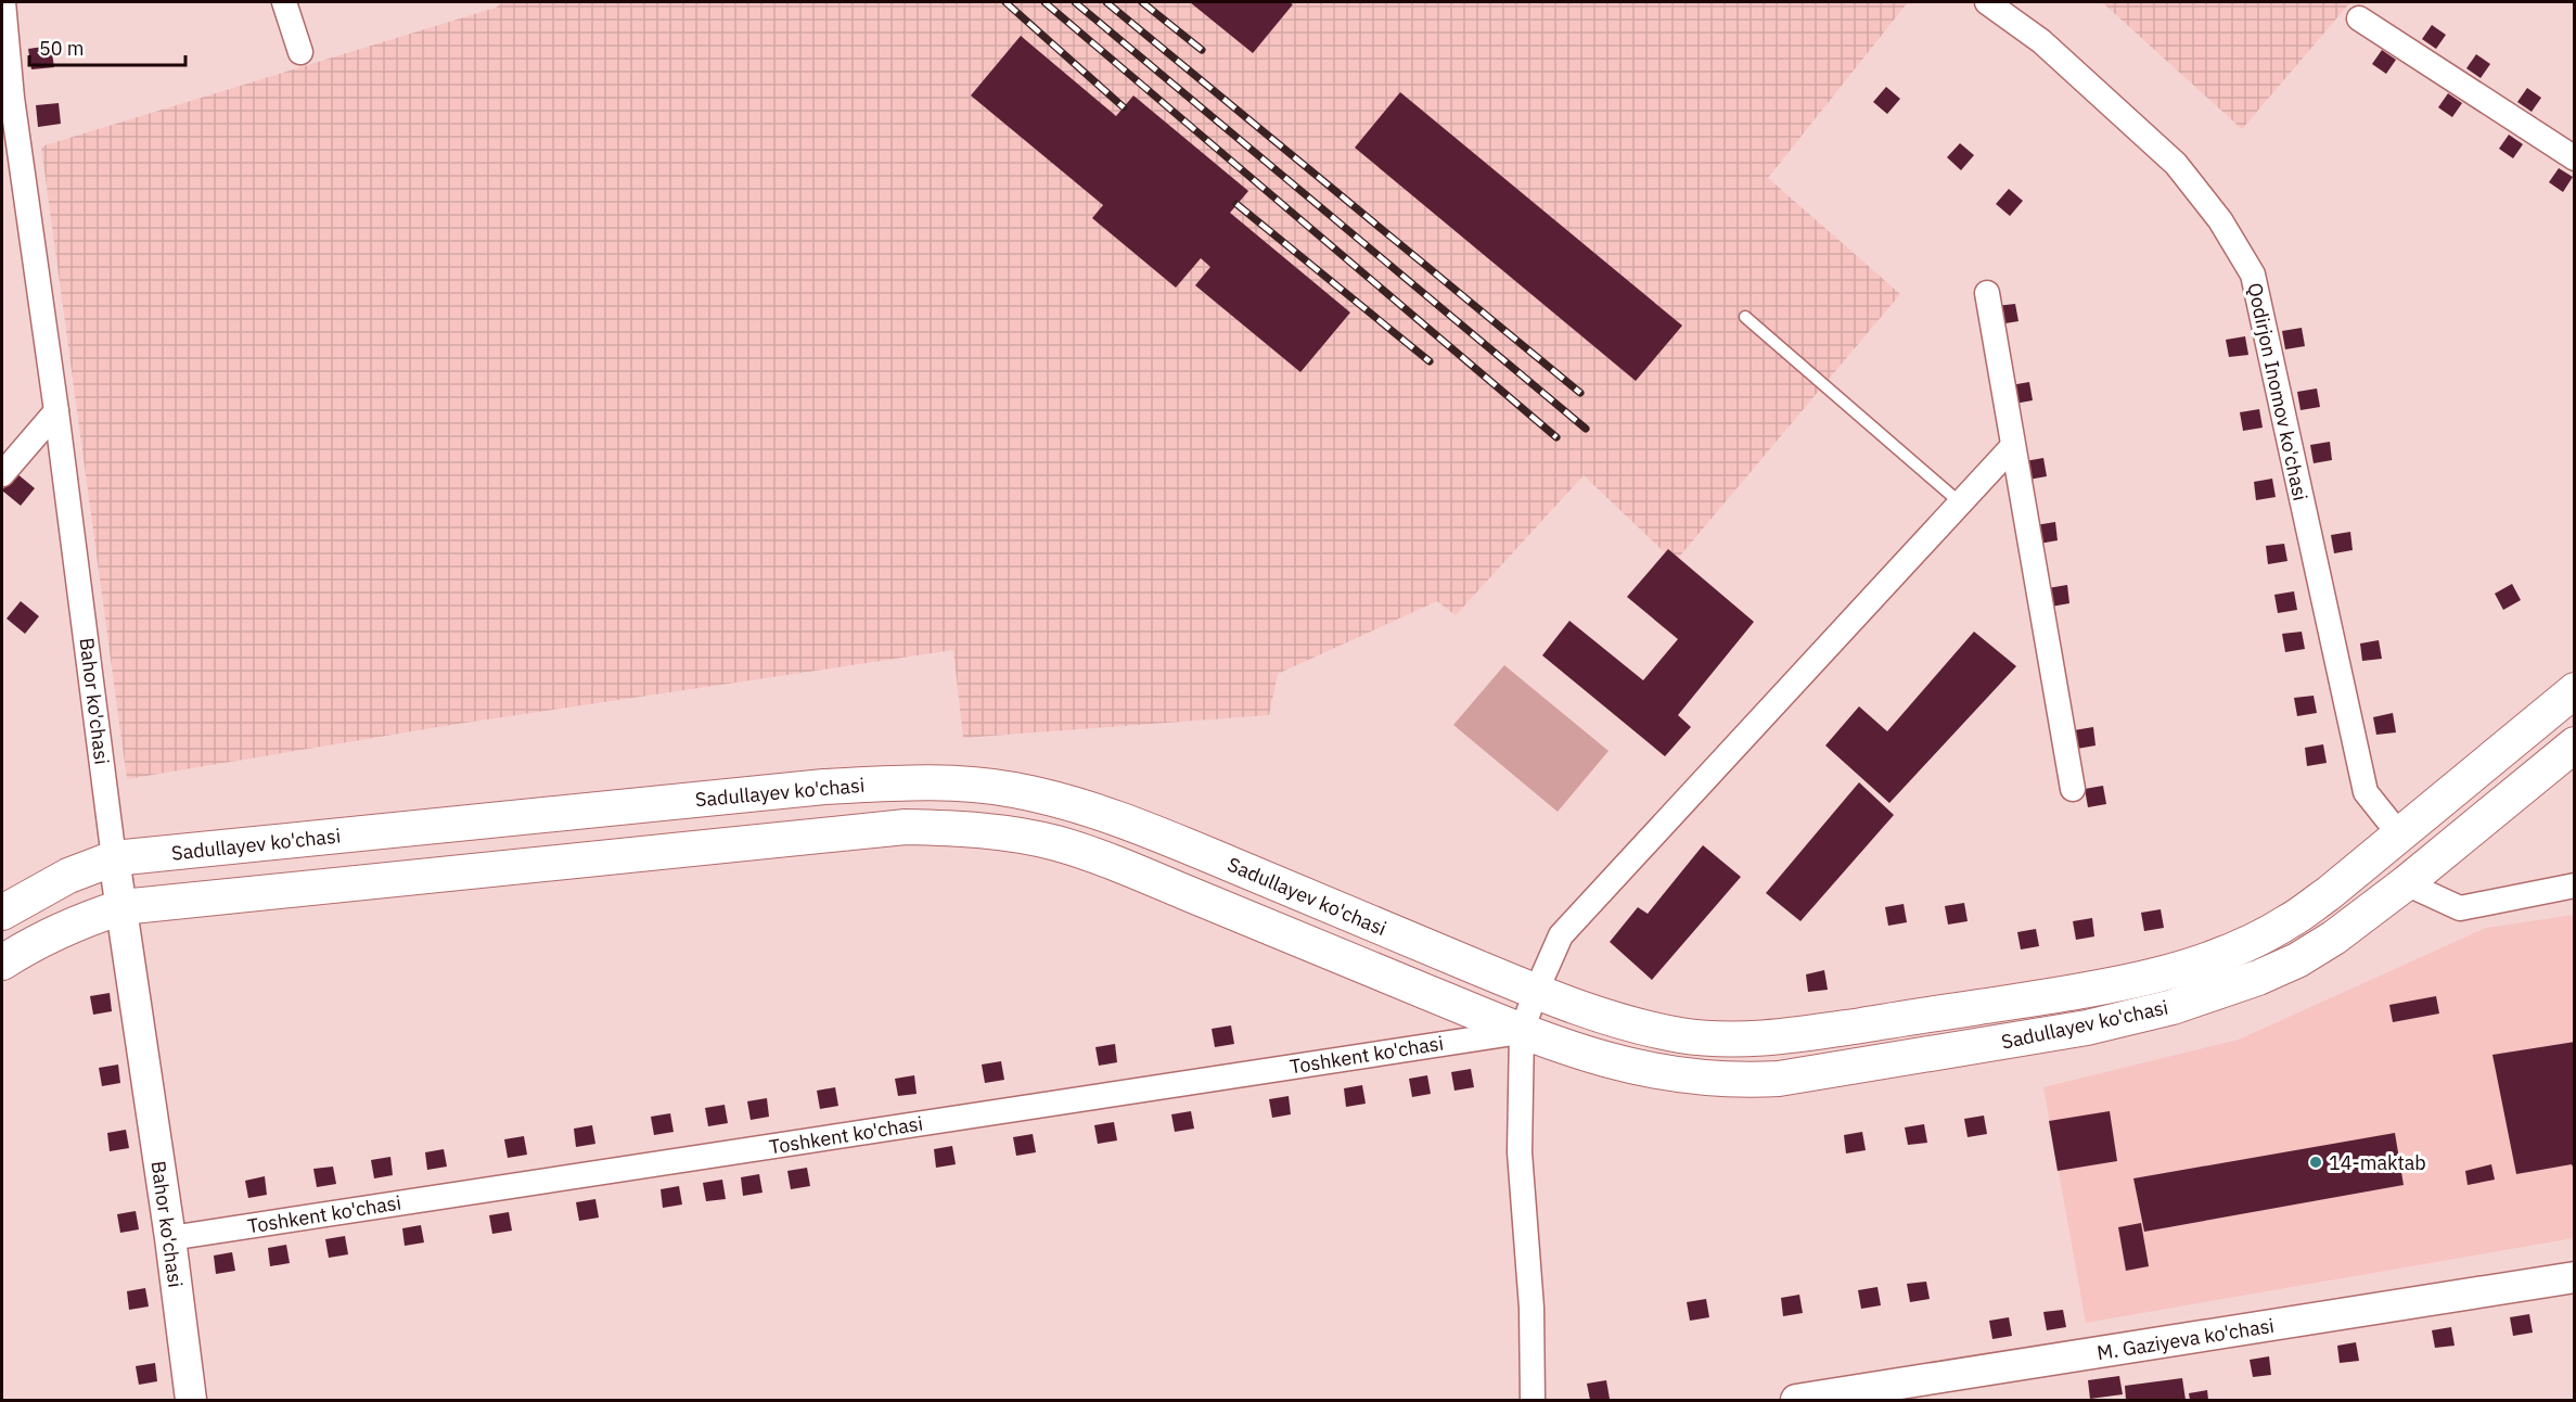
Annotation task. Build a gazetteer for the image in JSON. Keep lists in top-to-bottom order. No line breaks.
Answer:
{"streets":{"main road":["Sadullayev ko'chasi"],"street":["Qodirjon Inomov ko'chasi","Bahor ko'chasi","Toshkent ko'chasi","M. Gaziyeva ko'chasi"]},"crossings":[["Qodirjon Inomov ko'chasi","Sadullayev ko'chasi"],["Bahor ko'chasi","Sadullayev ko'chasi"],["Bahor ko'chasi","Toshkent ko'chasi"],["Sadullayev ko'chasi","Toshkent ko'chasi"]],"places":["14-maktab"],"scale_bar":"50 m"}
